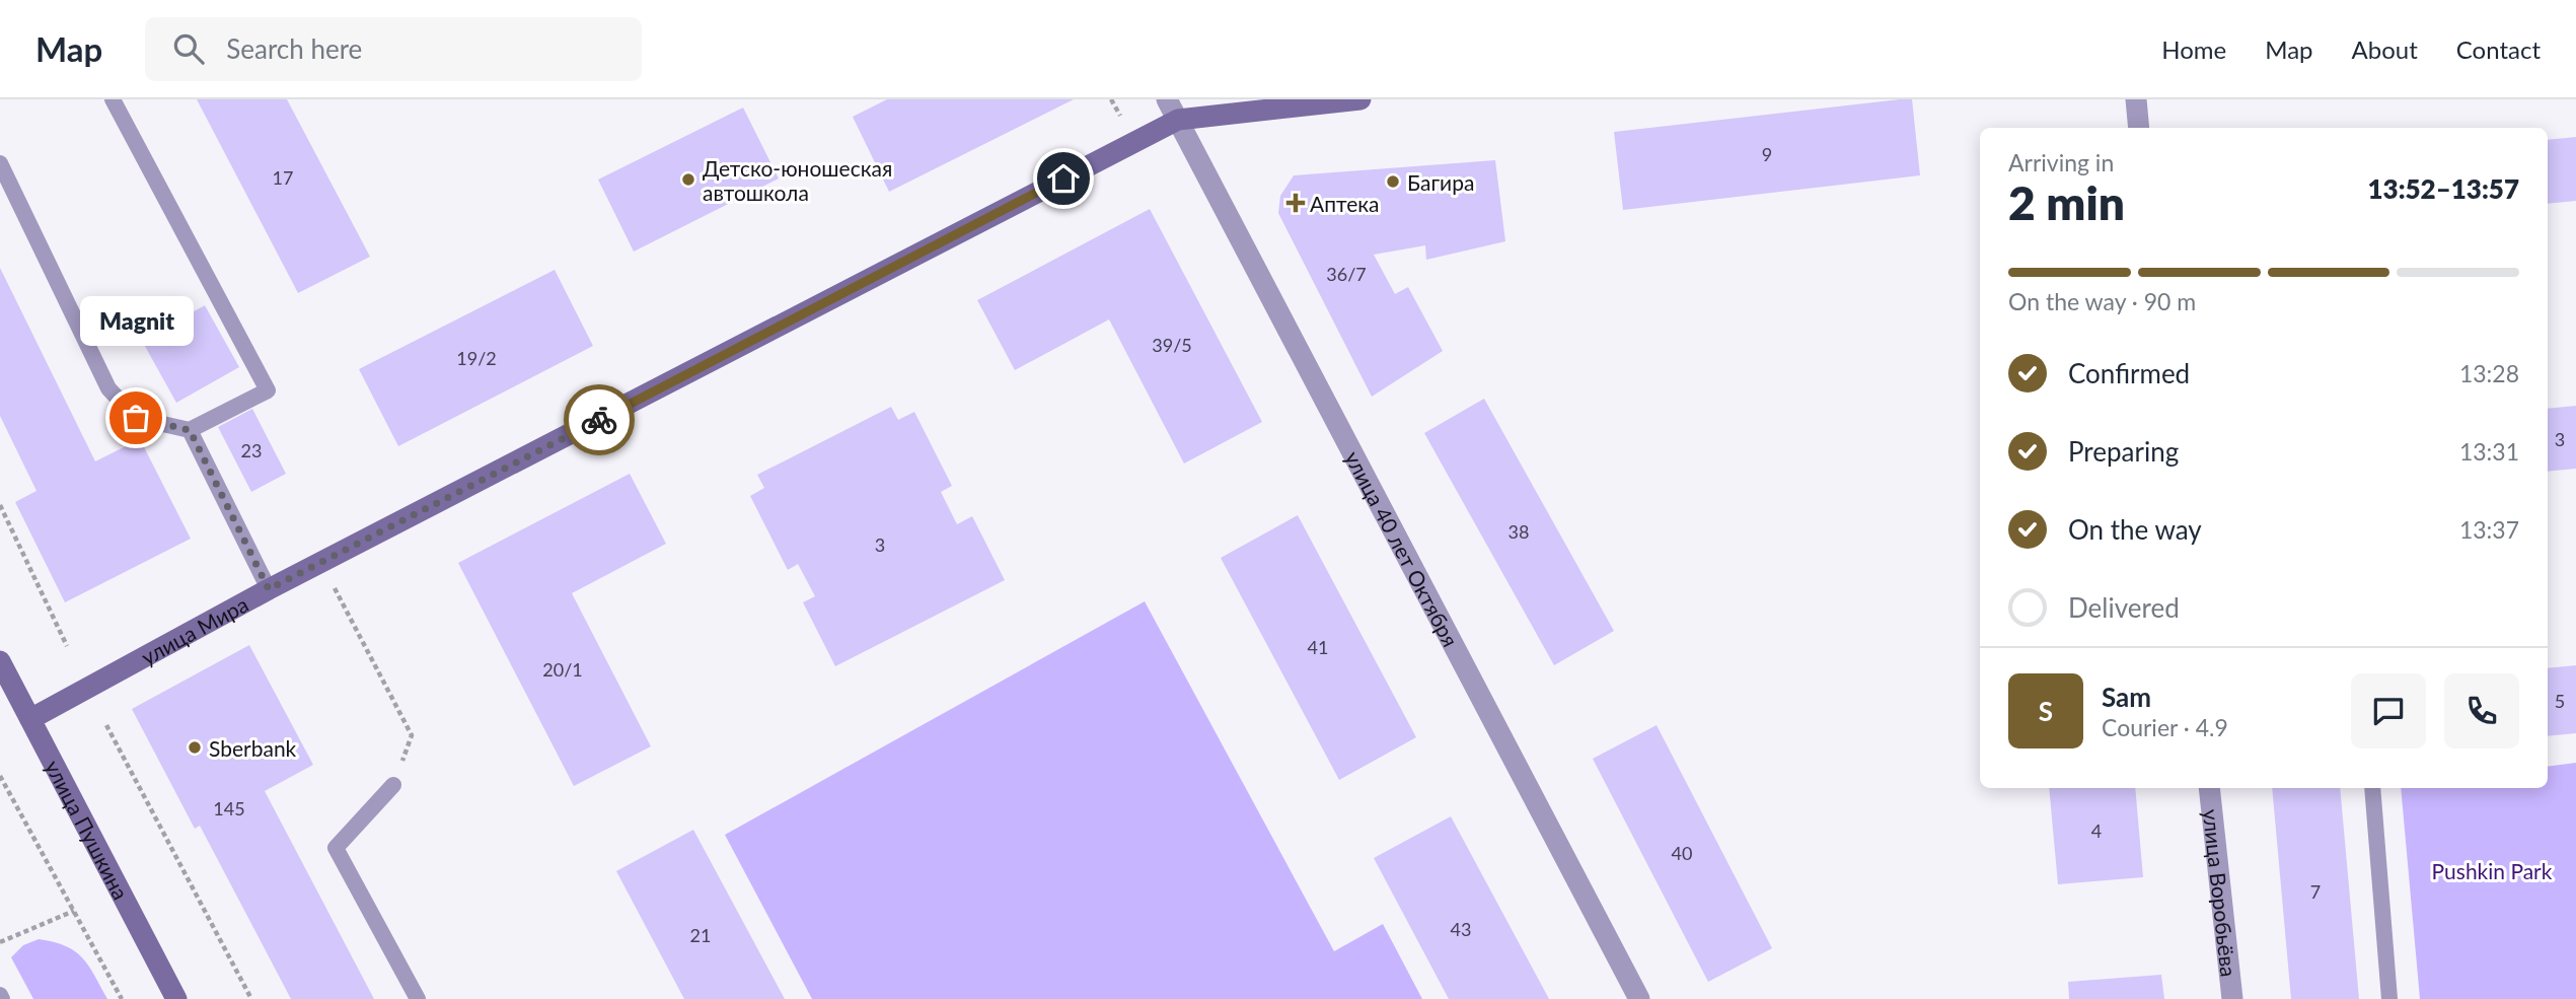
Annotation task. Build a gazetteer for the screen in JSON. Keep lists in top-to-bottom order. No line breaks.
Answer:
{"streets":{"street":["улица 40 лет Октября","улица Мира","улица Пушкина","улица Воробьёва"]},"crossings":[["улица 40 лет Октября","улица Мира"],["улица Мира","улица Пушкина"]],"parks":["Pushkin Park"],"places":{"other":["Детско-юношеская автошкола","Багира","Magnit","Sberbank"],"health":["Аптека"]},"house_numbers":["9","17","36/7","39/5","19/2","3","23","38","3","41","20/1","5","145","4","40","7","43","21"],"page":{"header":"Map","search":"Search here","nav":["Home","Map","About","Contact"],"heading":["2 min","Arriving in","13:52–13:57"],"panel":["Sam","Courier · 4.9"],"bar":"On the way · 90 m","bubble":"Magnit","list":[["Confirmed","13:28"],["Preparing","13:31"],["On the way","13:37"],"Delivered"],"round":"S"}}
